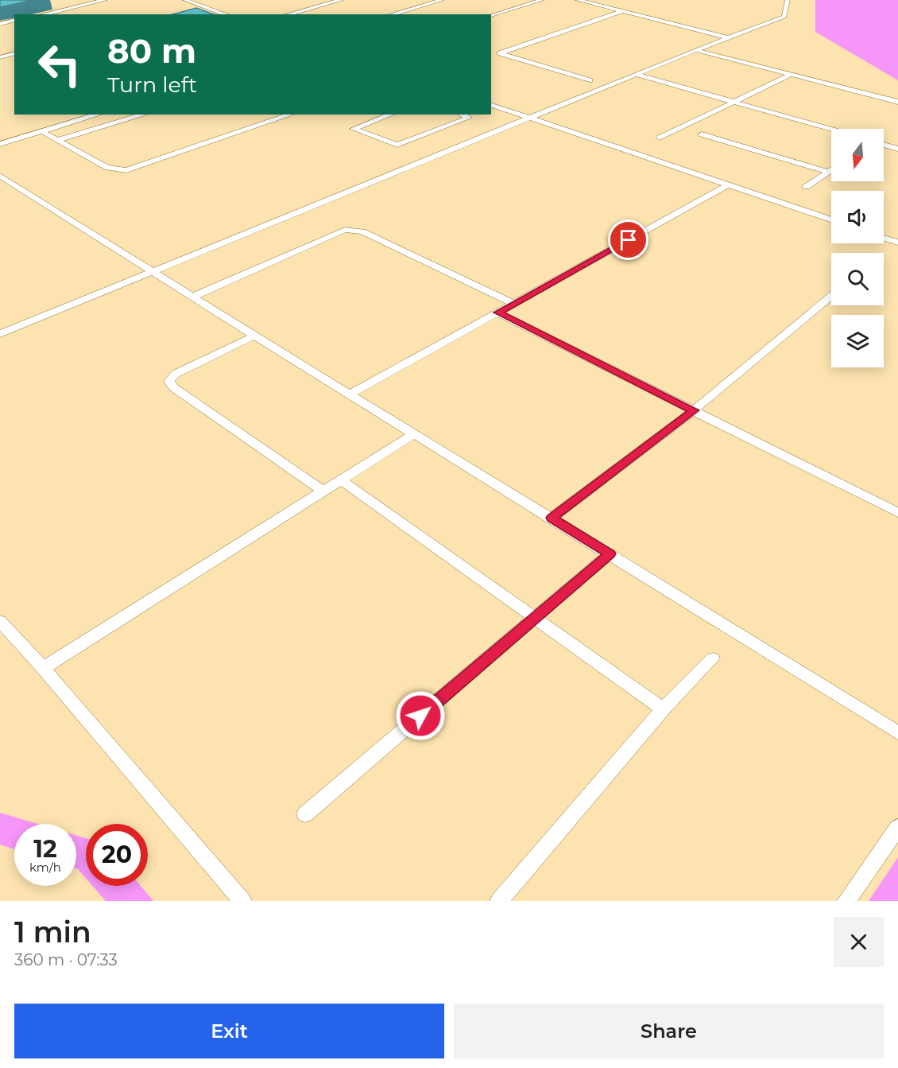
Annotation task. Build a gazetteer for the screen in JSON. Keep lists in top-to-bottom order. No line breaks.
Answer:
{"north":"bottom","page":{"turn":["80 m","Turn left"],"speed":"12 km/h","limit":"20","heading":["1 min","360 m · 07:33"],"buttons":["Exit","Share"]}}
